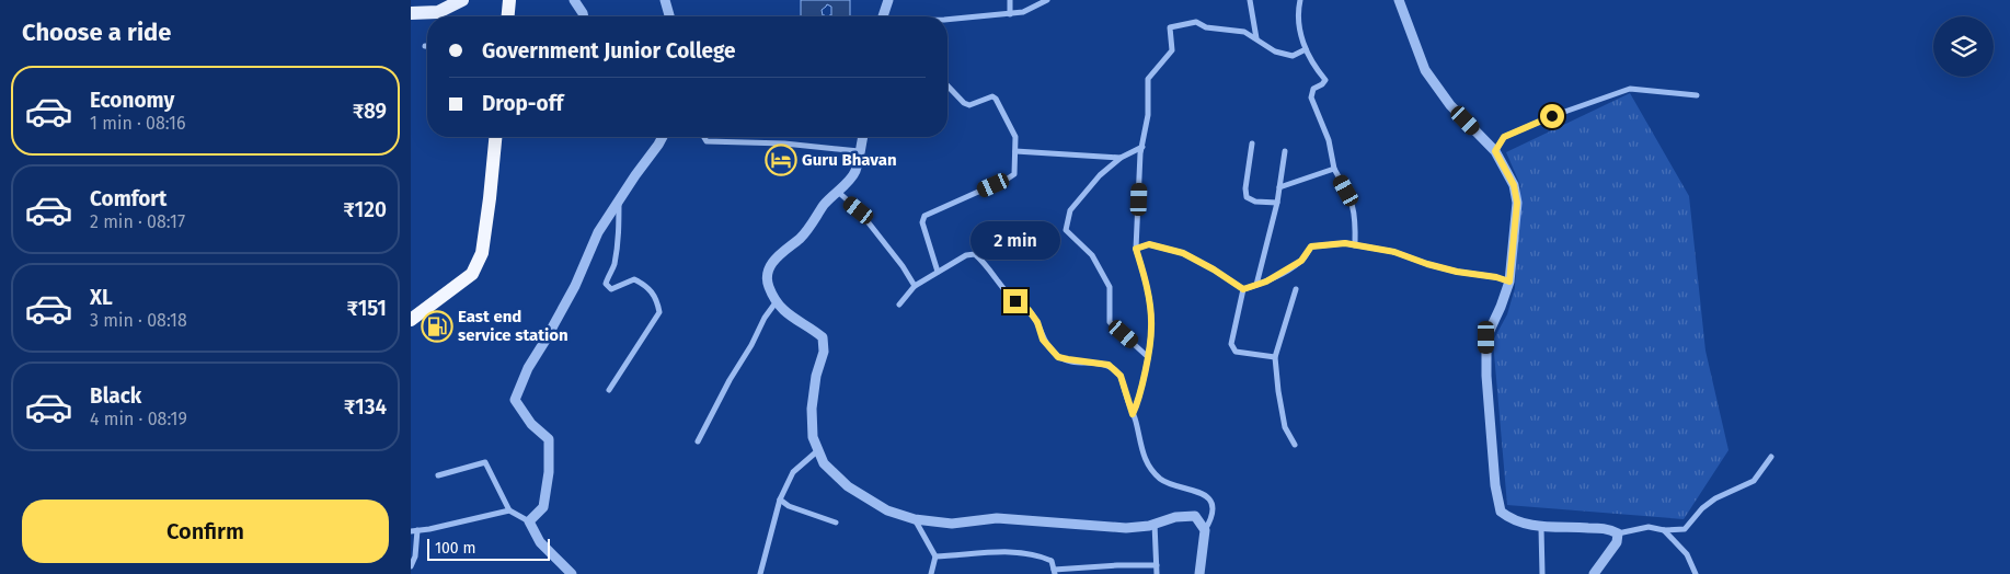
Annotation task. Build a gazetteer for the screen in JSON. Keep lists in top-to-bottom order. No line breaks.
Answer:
{"places":{"hotel":["Guru Bhavan"],"fuel station":["East end service station"]},"scale_bar":"100 m","page":{"heading":"Choose a ride","banner":["Government Junior College","Drop-off"],"list":[{"name":"Economy","note":"1 min · 08:16","value":"₹89"},{"name":"Comfort","note":"2 min · 08:17","value":"₹120"},{"name":"XL","note":"3 min · 08:18","value":"₹151"},{"name":"Black","note":"4 min · 08:19","value":"₹134"}],"bubble":"2 min","buttons":"Confirm","scale":"100 m"}}
